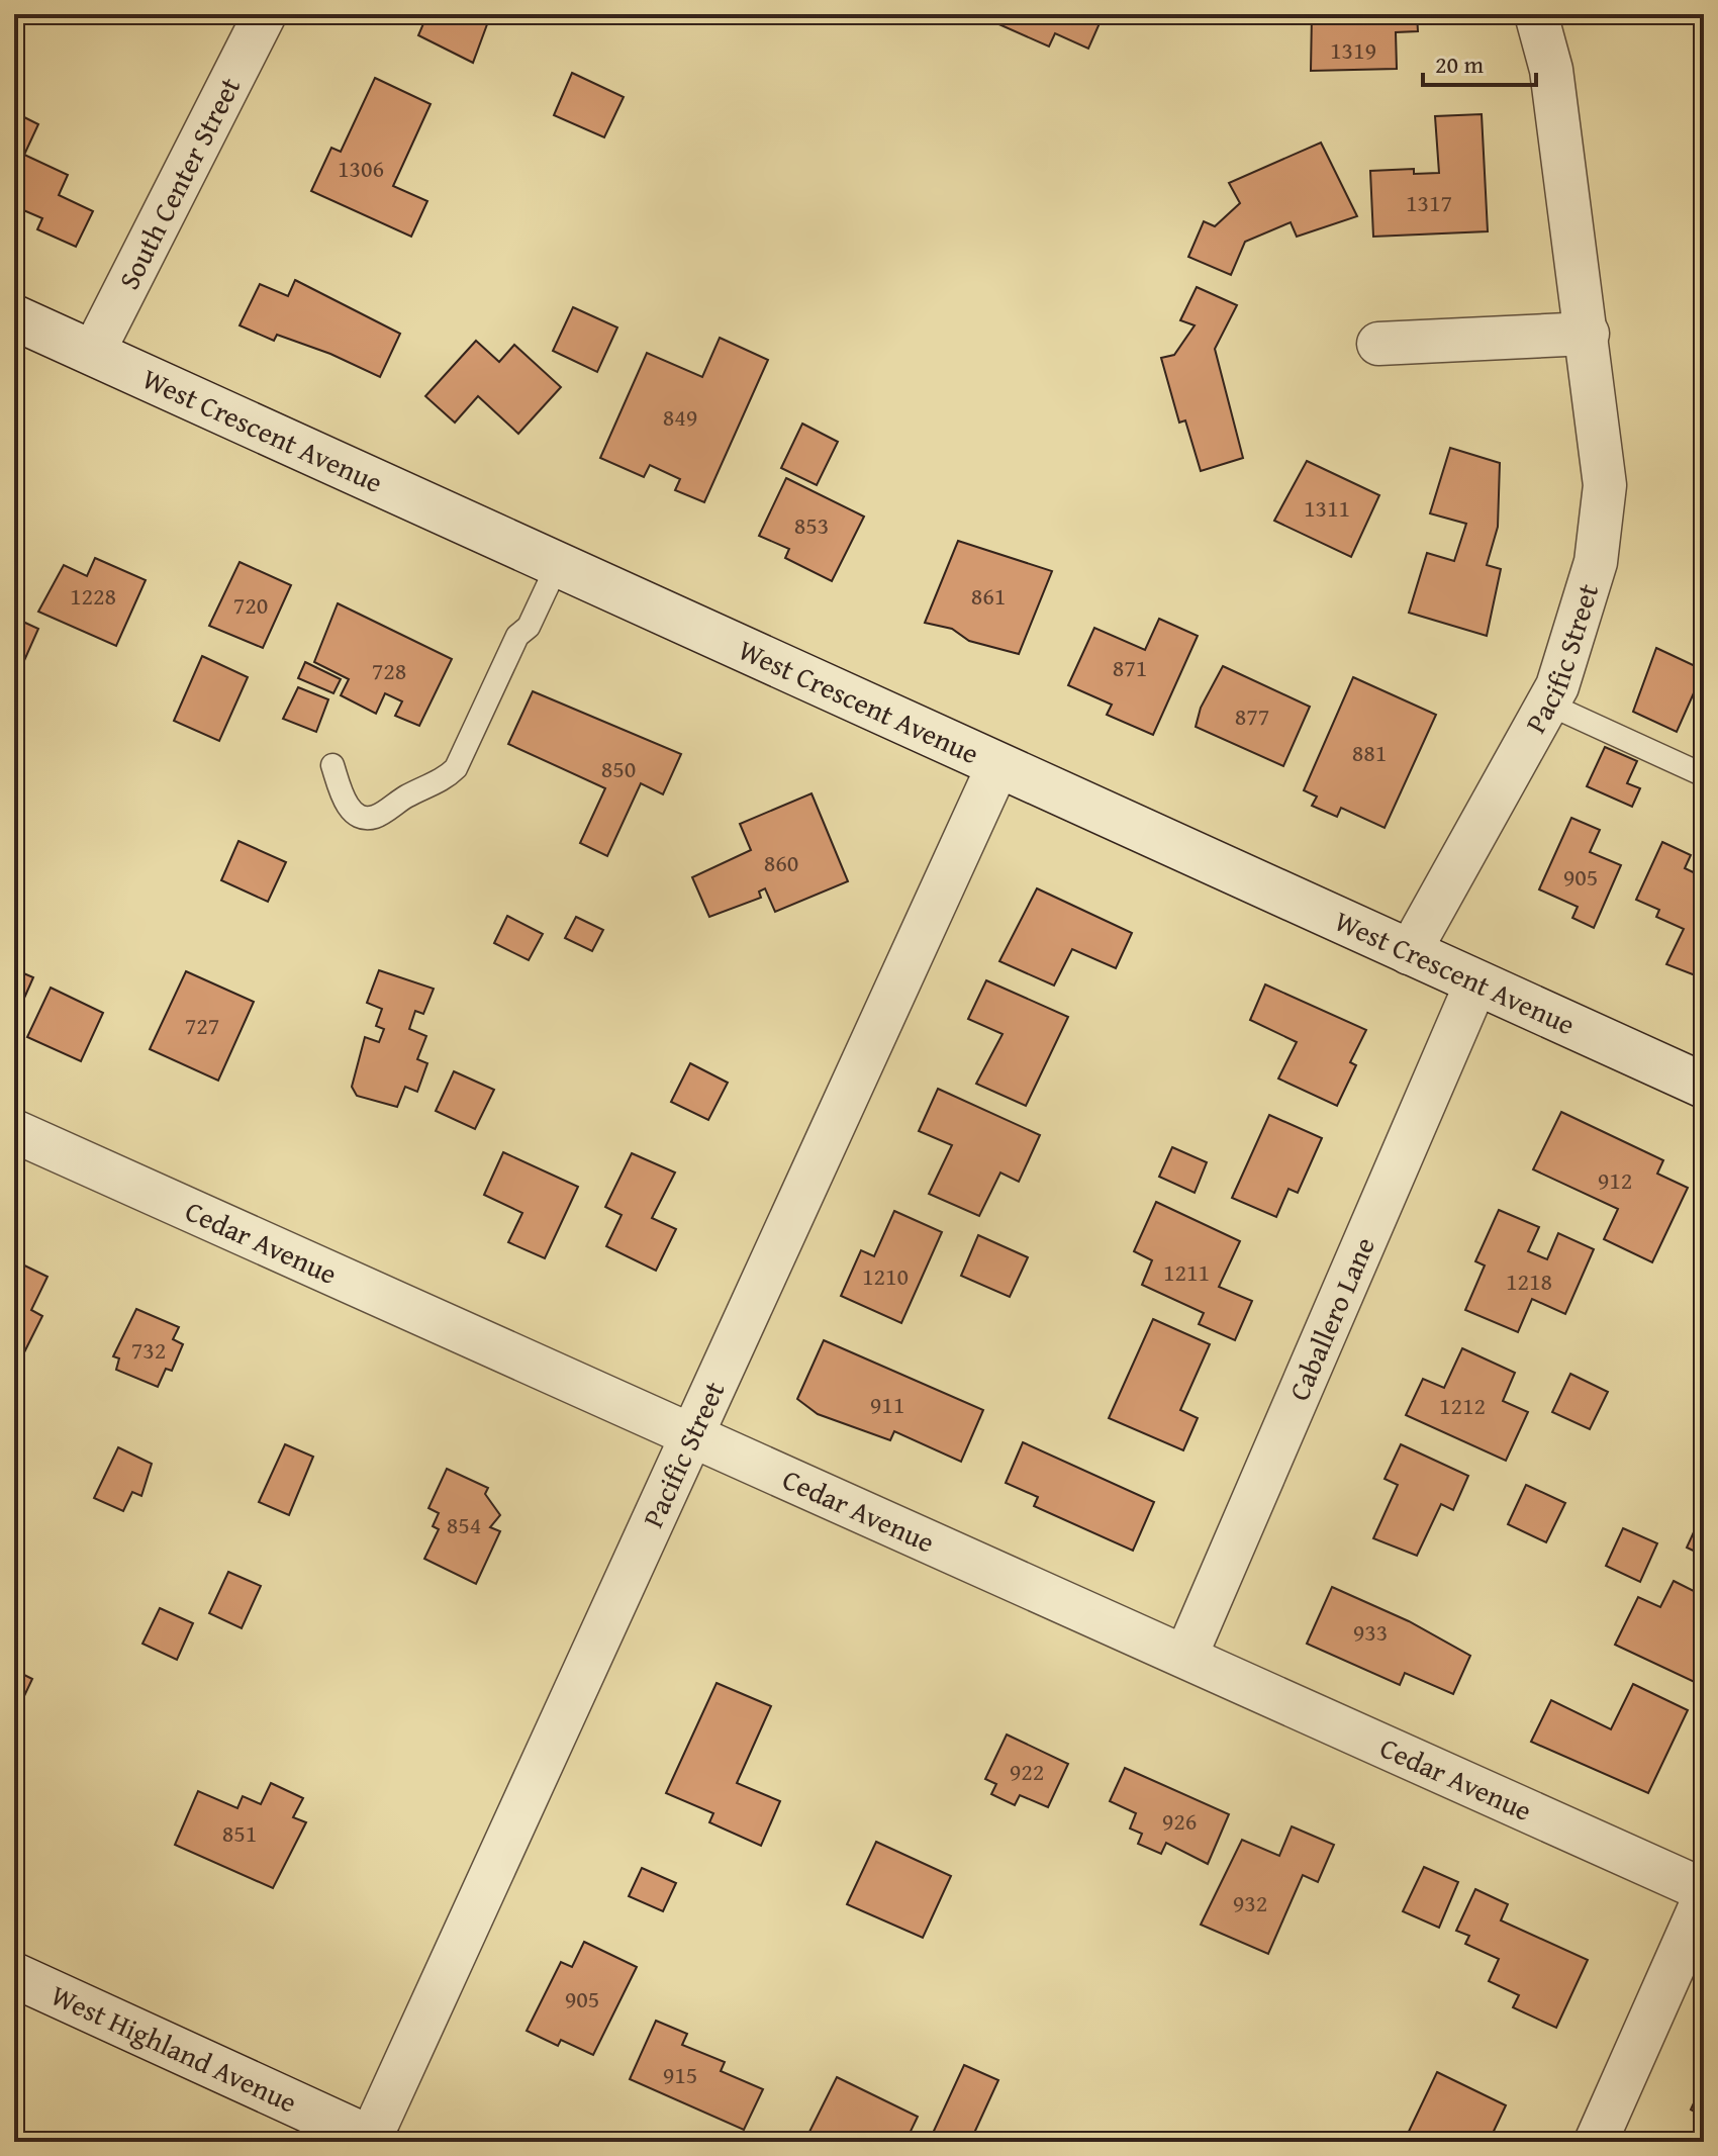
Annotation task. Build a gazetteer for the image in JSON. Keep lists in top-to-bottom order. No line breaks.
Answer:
{"streets":{"street":["South Center Street","West Crescent Avenue","Pacific Street","Cedar Avenue","Caballero Lane","West Highland Avenue"]},"crossings":[["South Center Street","West Crescent Avenue"],["West Crescent Avenue","Pacific Street"],["West Crescent Avenue","Caballero Lane"],["Pacific Street","Cedar Avenue"],["Pacific Street","West Highland Avenue"],["Cedar Avenue","Caballero Lane"]],"house_numbers":["1319","1306","1317","849","1311","853","1228","861","720","871","728","877","881","850","860","905","727","912","1211","1210","1218","732","911","1212","854","933","922","926","851","932","905","915"],"scale_bar":"20 m"}
